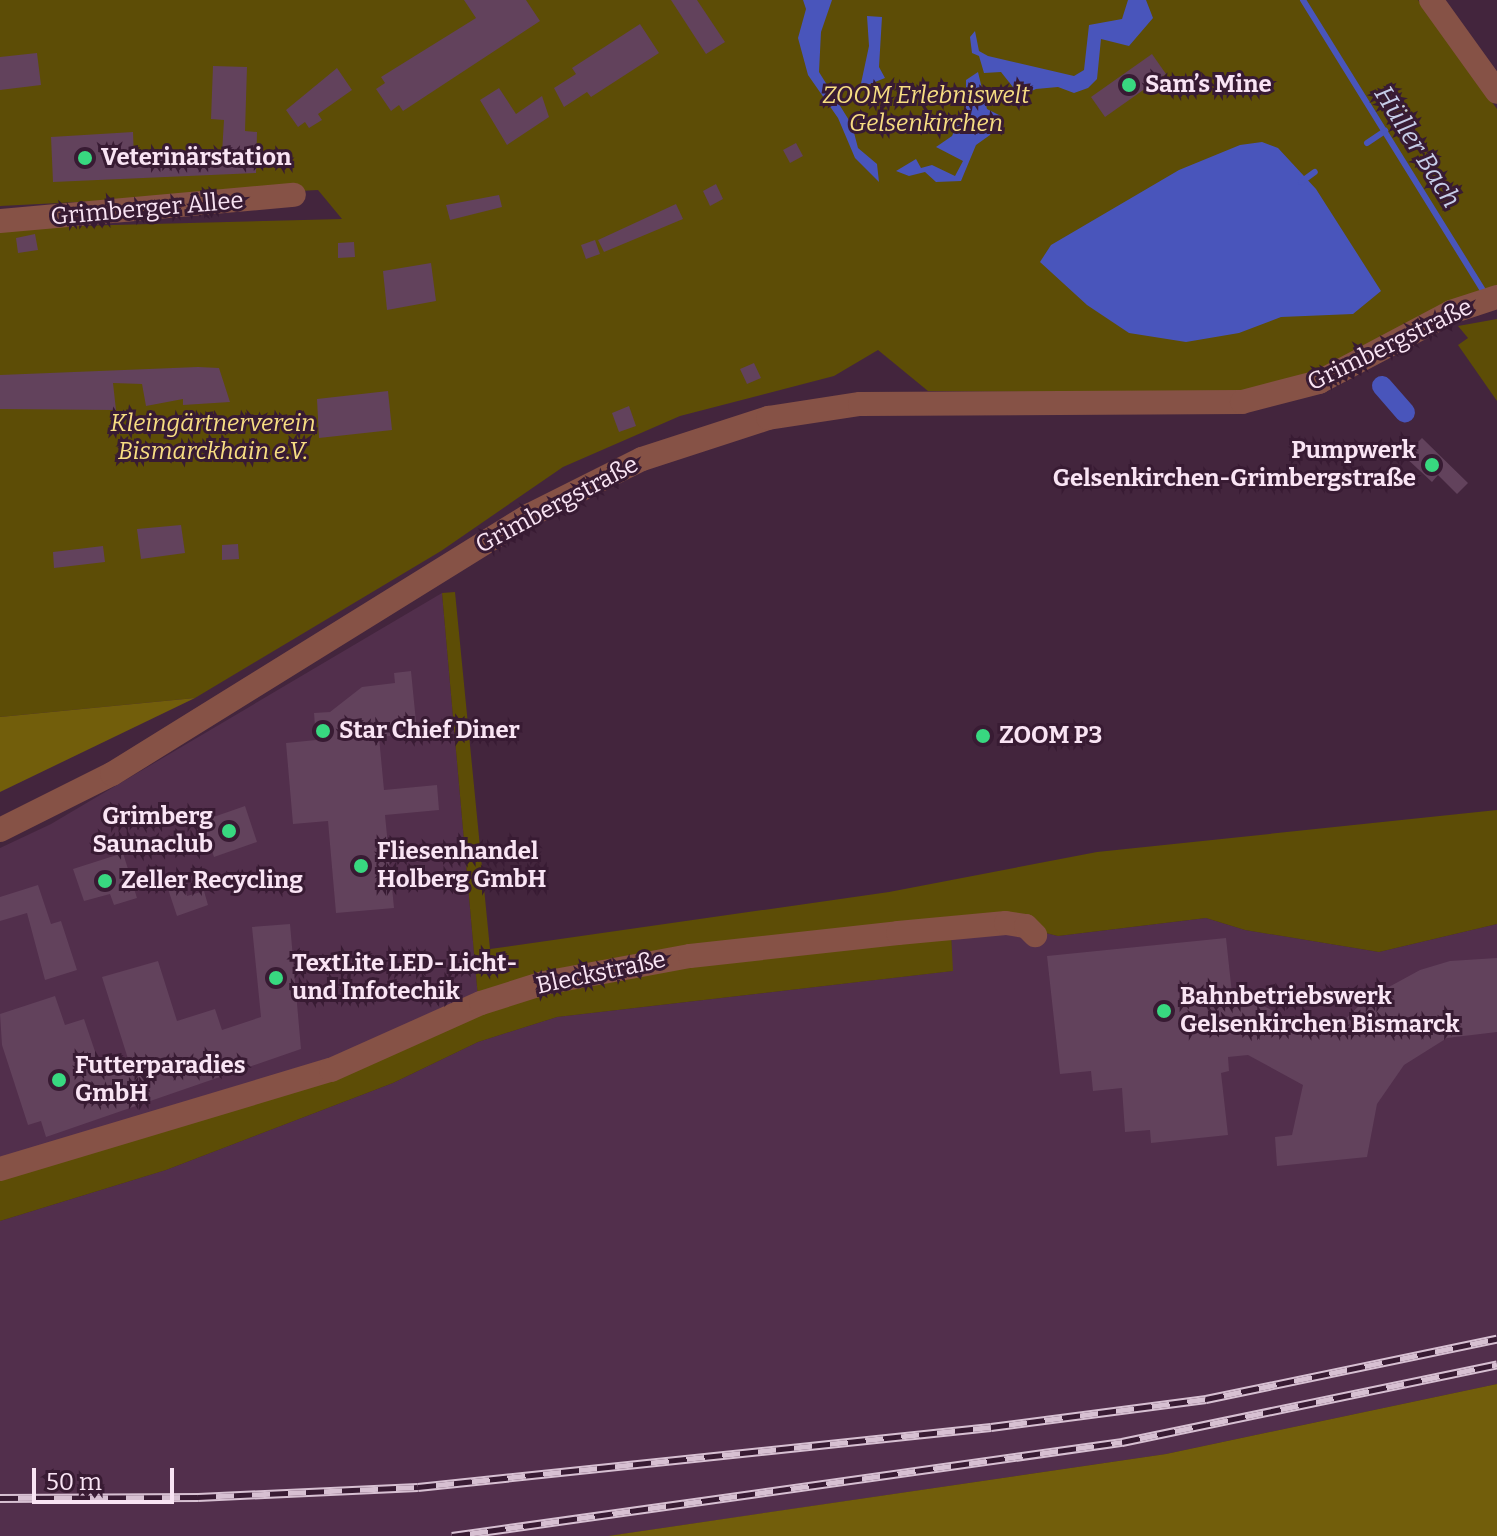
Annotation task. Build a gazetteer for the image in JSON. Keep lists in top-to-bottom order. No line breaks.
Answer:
{"streets":{"street":["Grimberger Allee","Grimbergstraße","Bleckstraße"]},"water":["Hüller Bach"],"parks":["ZOOM Erlebniswelt Gelsenkirchen","Kleingärtnerverein Bismarckhain e.V."],"places":["Sam’s Mine","Veterinärstation","Pumpwerk Gelsenkirchen-Grimbergstraße","Star Chief Diner","ZOOM P3","Grimberg Saunaclub","Fliesenhandel Holberg GmbH","Zeller Recycling","TextLite LED- Licht- und Infotechik","Bahnbetriebswerk Gelsenkirchen Bismarck","Futterparadies GmbH"],"scale_bar":"50 m"}
